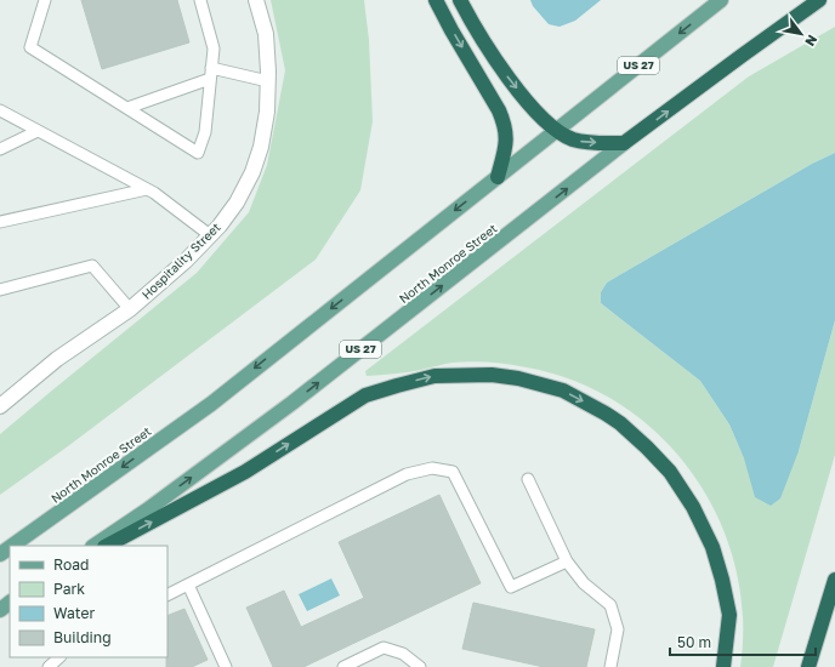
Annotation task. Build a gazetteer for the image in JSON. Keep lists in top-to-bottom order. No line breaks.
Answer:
{"streets":{"highway":["US 27","North Monroe Street"],"street":["Hospitality Street"]},"legend":["Road","Park","Water","Building"],"scale_bar":"50 m","north":"bottom right"}
